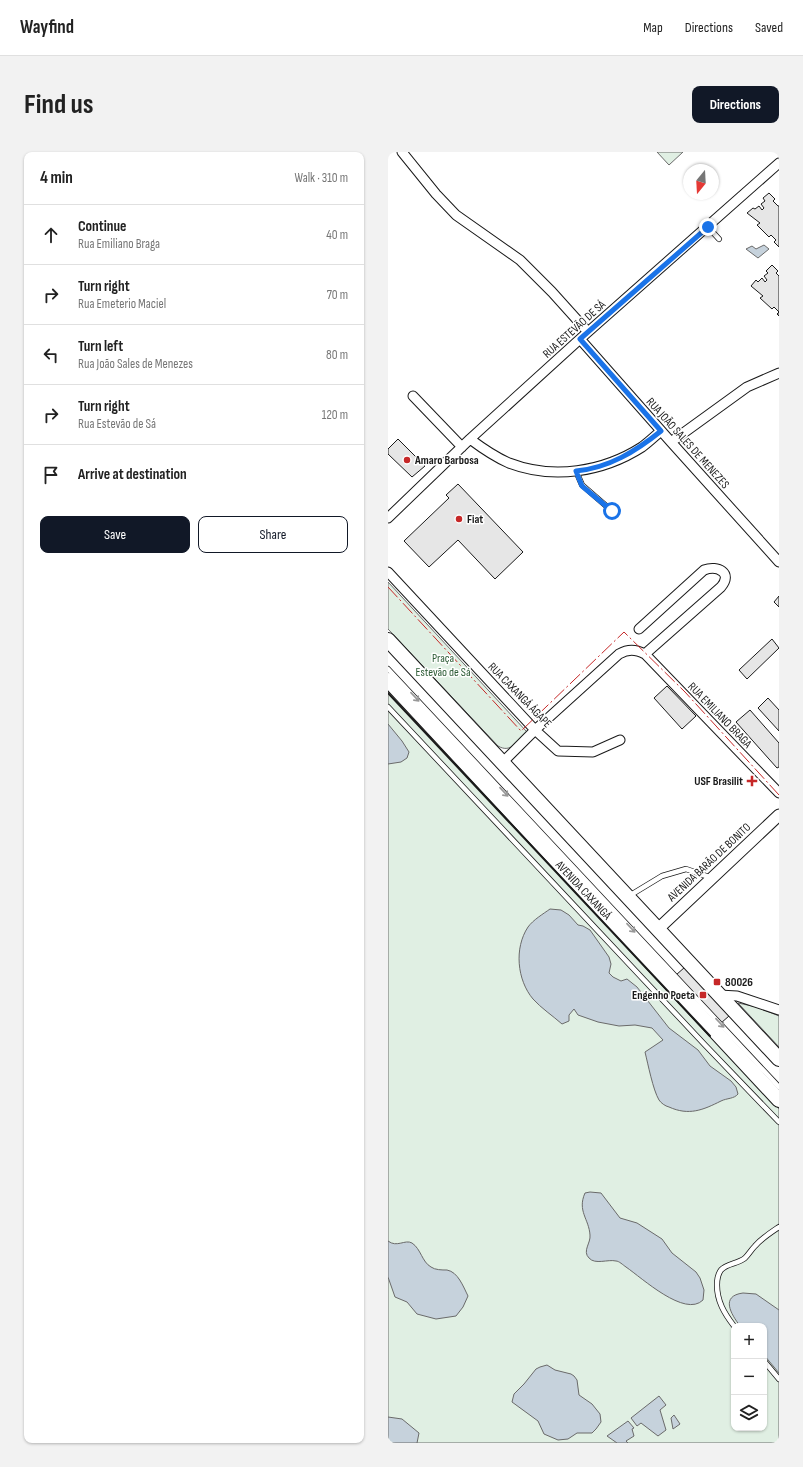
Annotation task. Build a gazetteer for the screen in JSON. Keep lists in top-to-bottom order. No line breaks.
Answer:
{"streets":{"main road":["AVENIDA CAXANGÁ"],"street":["RUA ESTEVÃO DE SÁ","RUA JOÃO SALES DE MENEZES","RUA CAXANGÁ ÁGAPE","RUA EMILIANO BRAGA","AVENIDA BARÃO DE BONITO"]},"crossings":[["RUA ESTEVÃO DE SÁ","RUA JOÃO SALES DE MENEZES"]],"parks":["Praça Estevão de Sá"],"places":{"other":["Amaro Barbosa","Fiat"],"health":["USF Brasilit"],"transit":["80026","Engenho Poeta"]},"north":"bottom","page":{"header":"Wayfind","nav":["Map","Directions","Saved"],"buttons":["Directions",["Save","Share"]],"title":"Find us","heading":["4 min","Walk · 310 m"],"list":[["Continue","Rua Emiliano Braga","40 m"],["Turn right","Rua Emeterio Maciel","70 m"],["Turn left","Rua João Sales de Menezes","80 m"],["Turn right","Rua Estevão de Sá","120 m"],"Arrive at destination"],"map_buttons":["+","−"]}}
